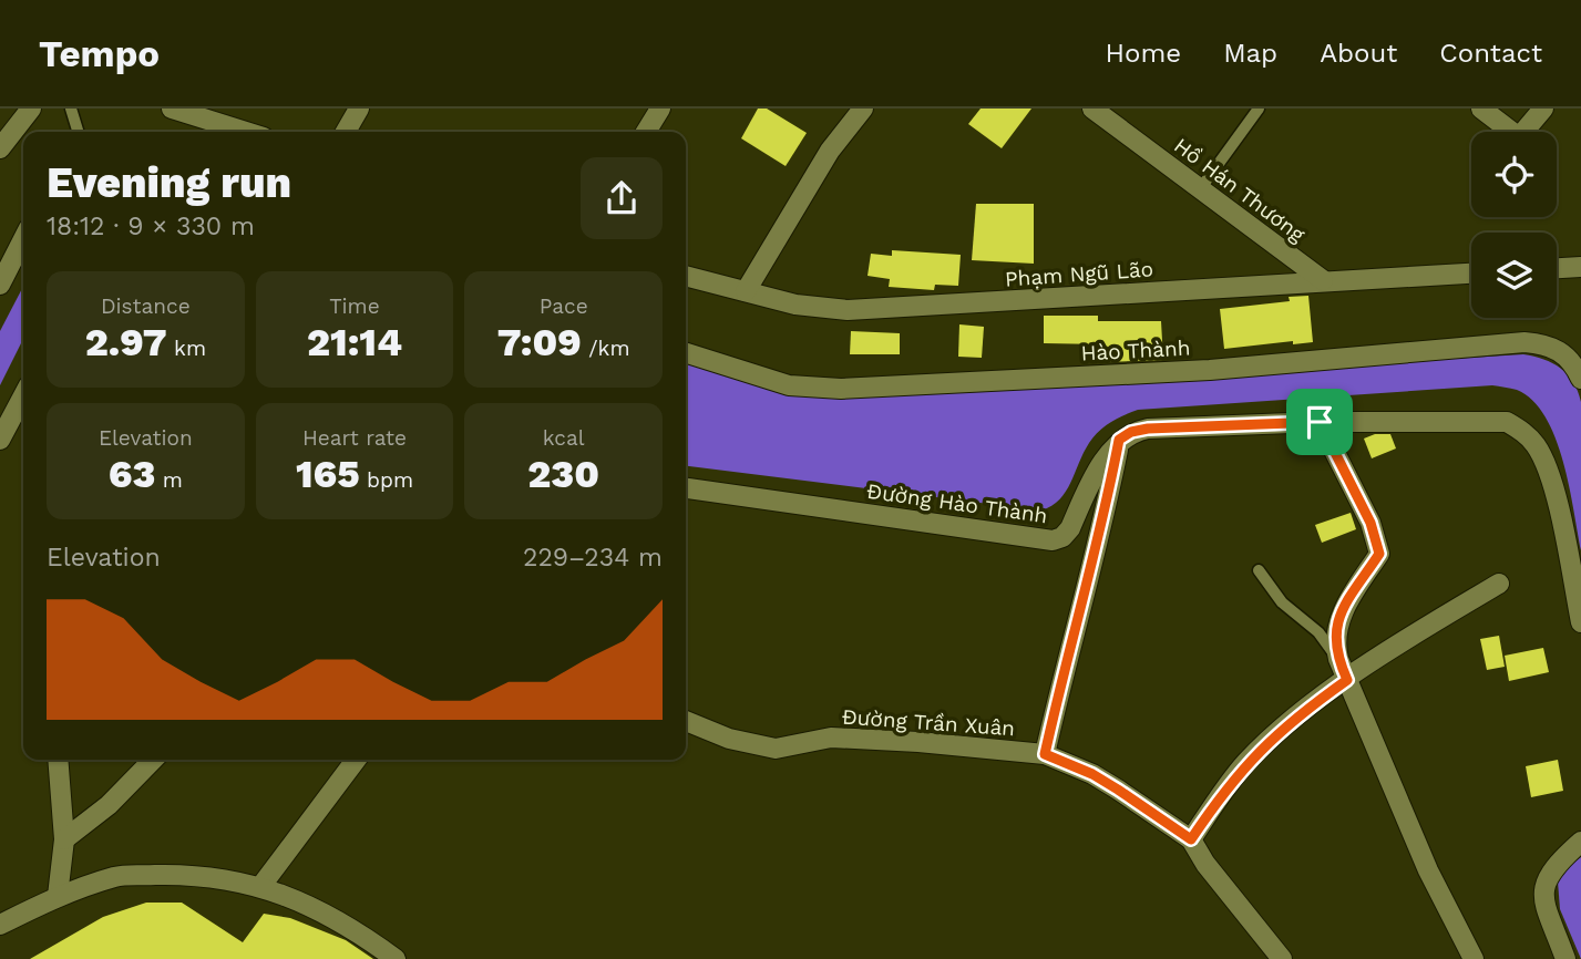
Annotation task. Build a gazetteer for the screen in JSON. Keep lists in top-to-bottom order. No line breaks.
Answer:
{"streets":{"street":["Hồ Hán Thương","Phạm Ngũ Lão","Hào Thành","Đường Hào Thành","Đường Trần Xuân"]},"crossings":[["Hồ Hán Thương","Phạm Ngũ Lão"]],"page":{"header":"Tempo","nav":["Home","Map","About","Contact"],"heading":["Evening run","18:12 · 9 × 330 m"],"stats":[["Distance","2.97 km"],["Time","21:14"],["Pace","7:09 /km"],["Elevation","63 m"],["Heart rate","165 bpm"],["kcal","230"]],"chart":["Elevation","229–234 m"]}}
